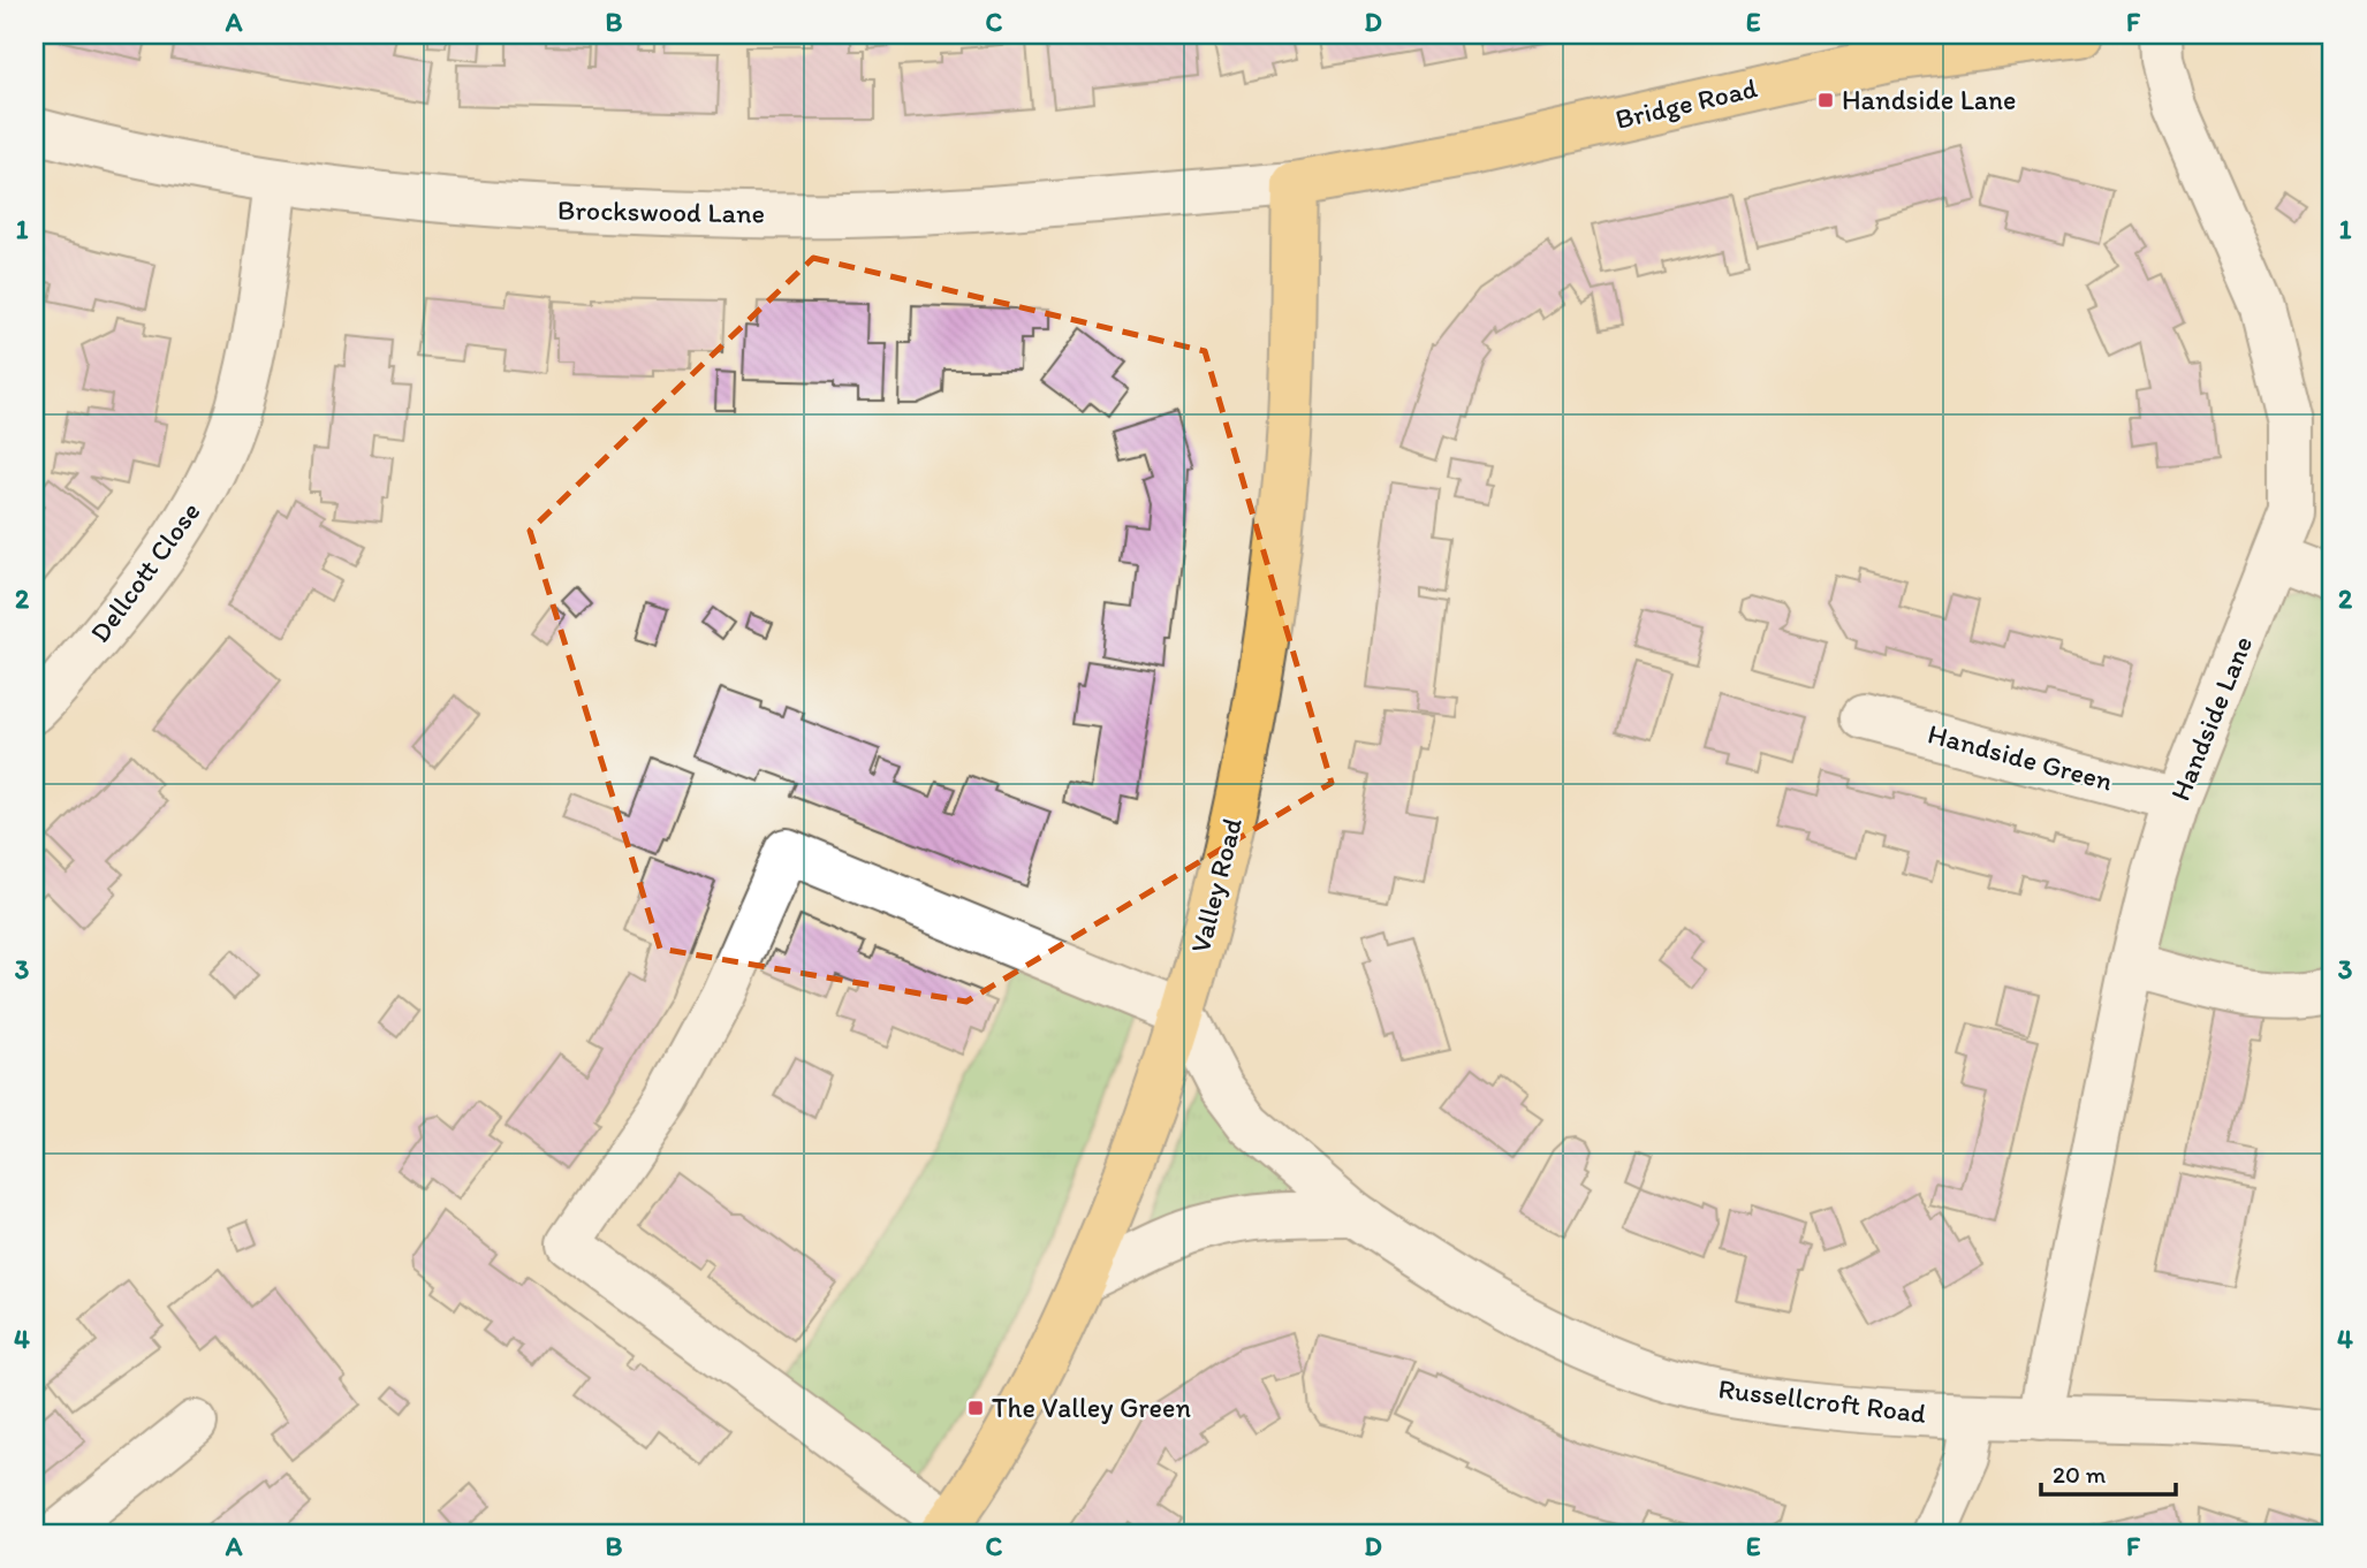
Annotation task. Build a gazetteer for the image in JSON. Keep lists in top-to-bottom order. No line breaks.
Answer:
{"streets":{"main road":["Bridge Road","Valley Road"],"street":["Brockswood Lane","Dellcott Close","Handside Lane","Handside Green","Russellcroft Road"]},"crossings":[["Bridge Road","Brockswood Lane"],["Bridge Road","Valley Road"],["Brockswood Lane","Dellcott Close"],["Brockswood Lane","Valley Road"],["Handside Lane","Handside Green"],["Handside Lane","Russellcroft Road"],["Valley Road","Russellcroft Road"]],"places":{"transit":["Handside Lane","The Valley Green"]},"scale_bar":"20 m","grid":{"columns":["A","B","C","D","E","F"],"rows":["1","2","3","4"]}}
